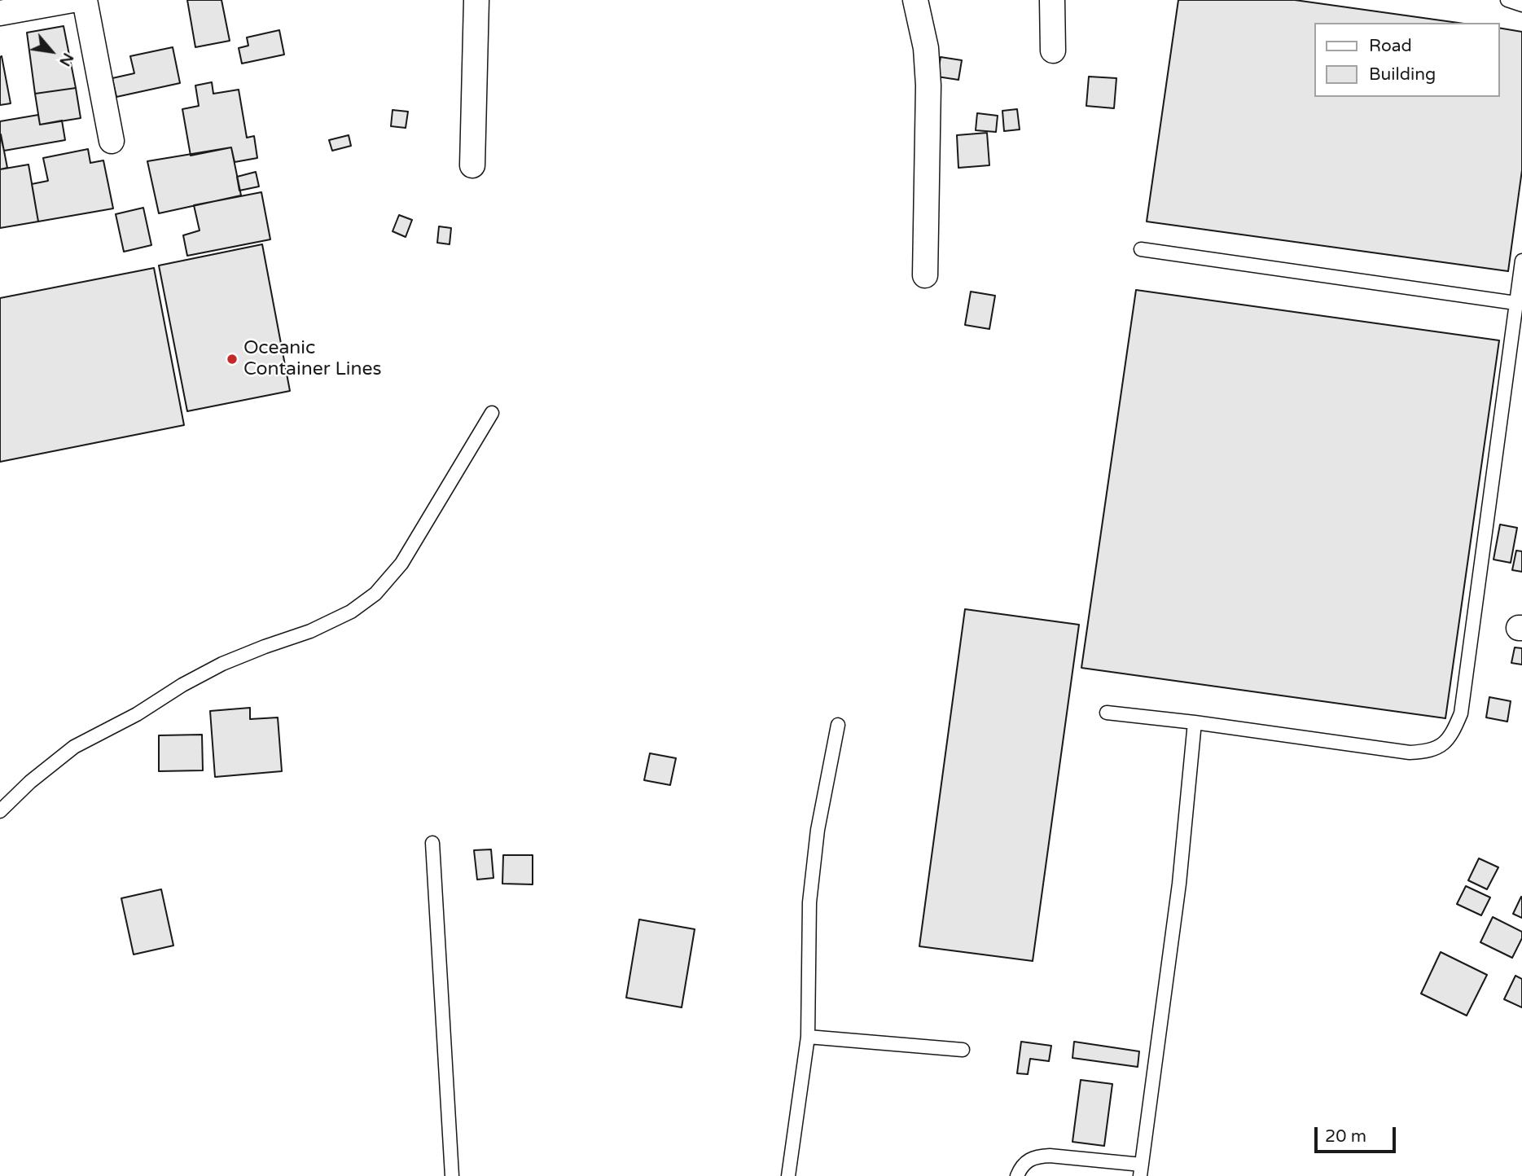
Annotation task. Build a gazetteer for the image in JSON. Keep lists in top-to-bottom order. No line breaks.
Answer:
{"places":["Oceanic Container Lines"],"legend":["Road","Building"],"scale_bar":"20 m","north":"bottom right"}
